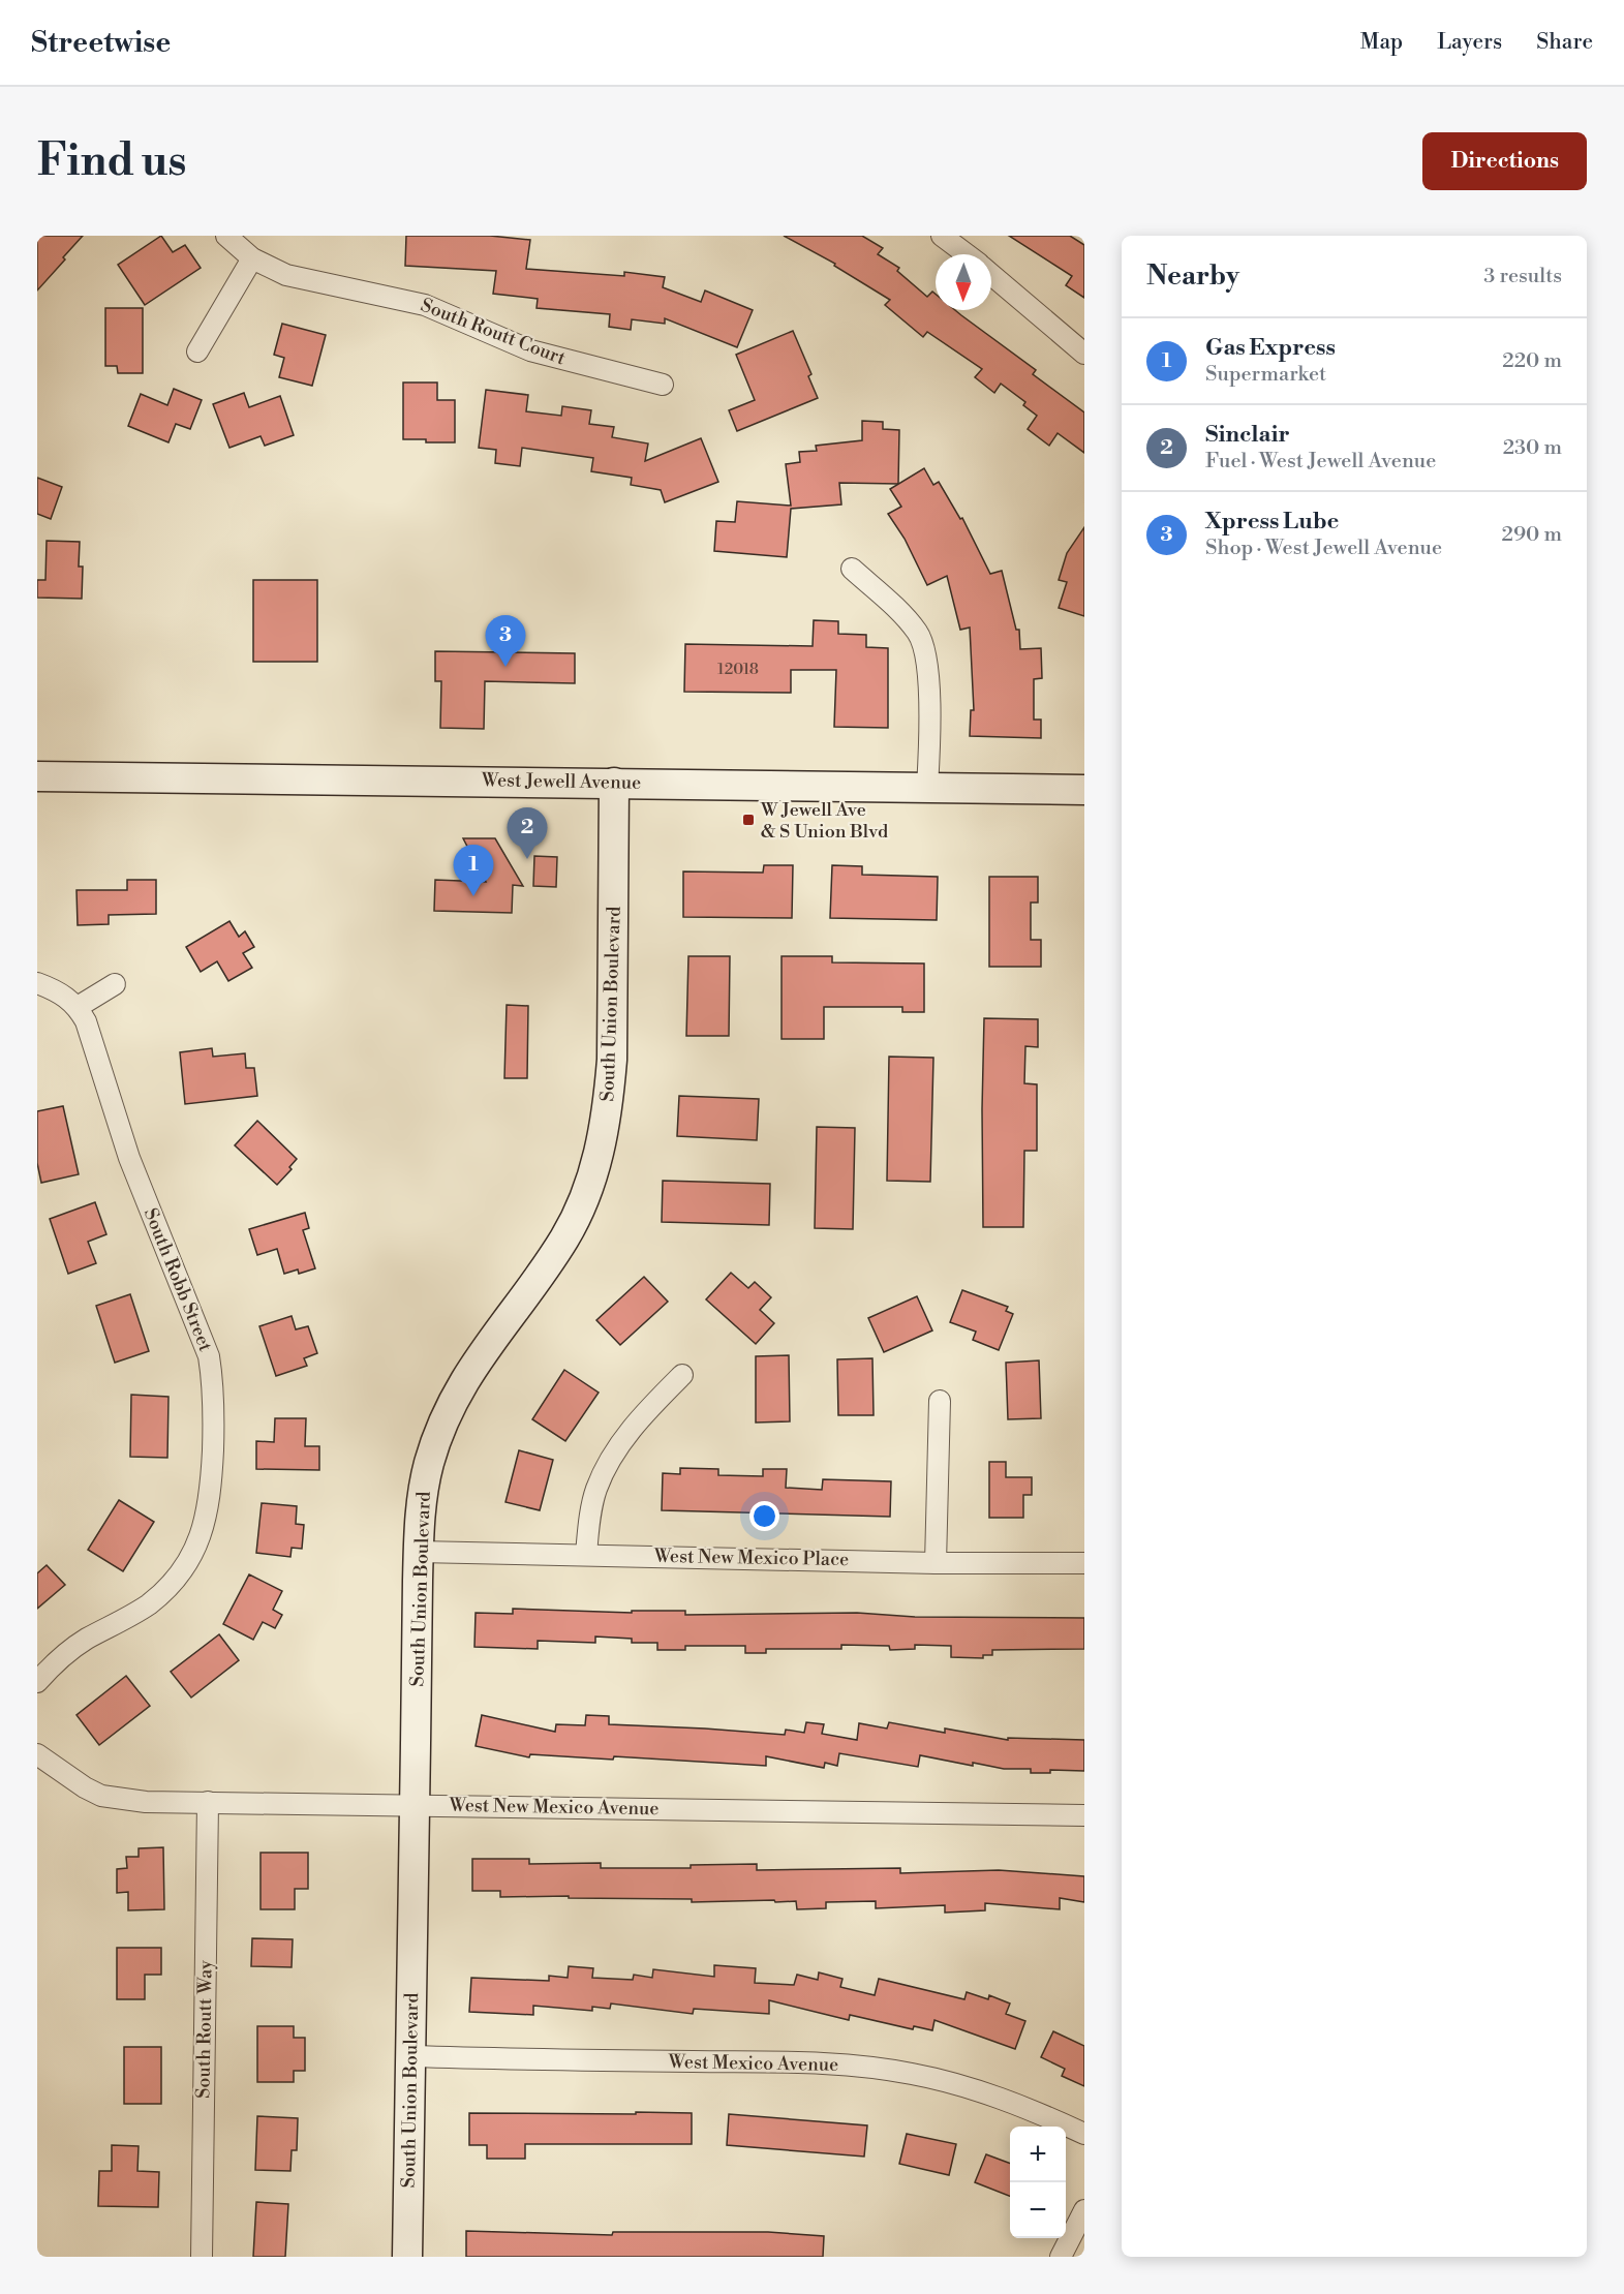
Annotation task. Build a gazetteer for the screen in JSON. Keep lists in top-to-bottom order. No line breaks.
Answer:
{"streets":{"main road":["West Jewell Avenue","South Union Boulevard"],"street":["South Routt Court","South Robb Street","West New Mexico Place","West New Mexico Avenue","South Routt Way","West Mexico Avenue"]},"crossings":[["West Jewell Avenue","South Union Boulevard"],["South Union Boulevard","West New Mexico Place"],["South Union Boulevard","West New Mexico Avenue"],["South Union Boulevard","West Mexico Avenue"],["West New Mexico Avenue","South Routt Way"]],"places":{"transit":["W Jewell Ave & S Union Blvd"]},"house_numbers":["12018"],"north":"bottom","page":{"header":"Streetwise","nav":["Map","Layers","Share"],"buttons":"Directions","title":"Find us","heading":["Nearby","3 results"],"list":[{"mark":"1","name":"Gas Express","note":"Supermarket","value":"220 m"},{"mark":"2","name":"Sinclair","note":"Fuel · West Jewell Avenue","value":"230 m"},{"mark":"3","name":"Xpress Lube","note":"Shop · West Jewell Avenue","value":"290 m"}],"pins":["3","2","1"],"map_buttons":["+","−"]}}
